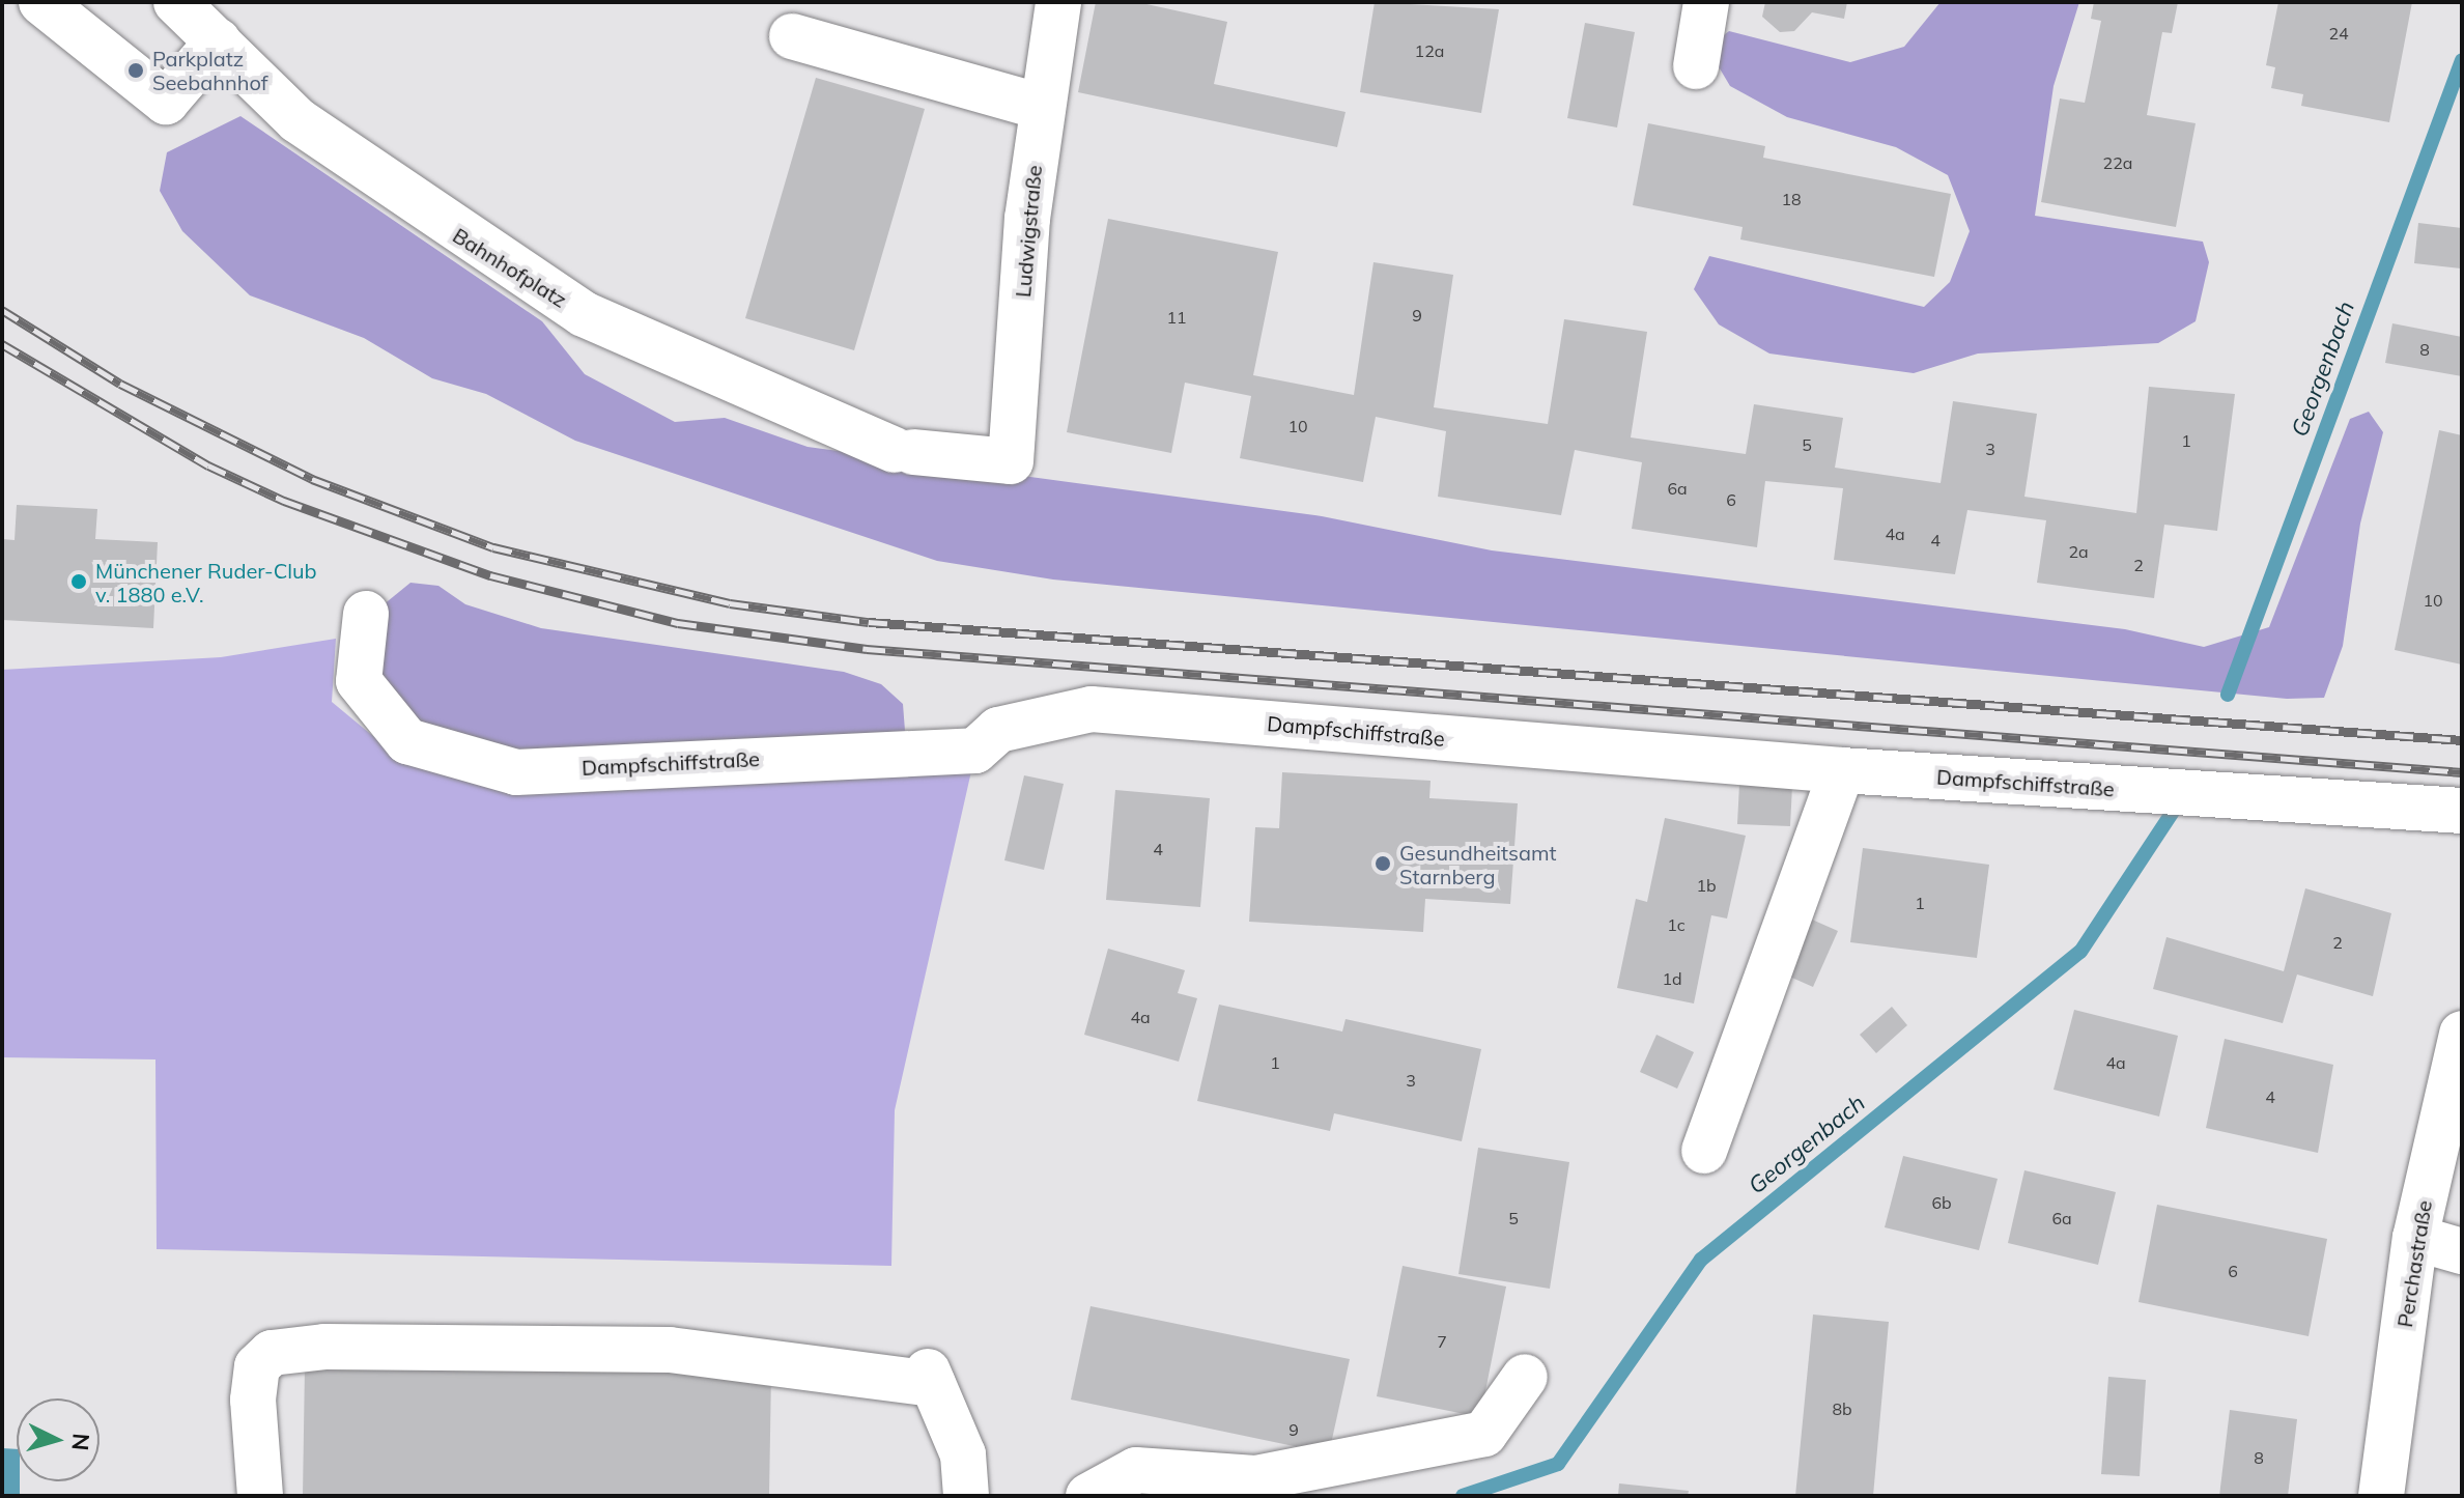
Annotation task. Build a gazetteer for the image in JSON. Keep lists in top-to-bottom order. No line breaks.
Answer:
{"streets":{"street":["Ludwigstraße","Bahnhofplatz","Dampfschiffstraße","Perchastraße"]},"crossings":[["Ludwigstraße","Bahnhofplatz"]],"water":["Georgenbach"],"places":["Parkplatz Seebahnhof","Münchener Ruder-Club v. 1880 e.V.","Gesundheitsamt Starnberg"],"house_numbers":["24","12a","22a","18","9","11","8","10","1","5","3","6a","6","4a","4","2a","2","10","4","1b","1","1c","2","1d","4a","1","4a","3","4","6b","5","6a","6","7","8b","9","8"],"north":"right"}
